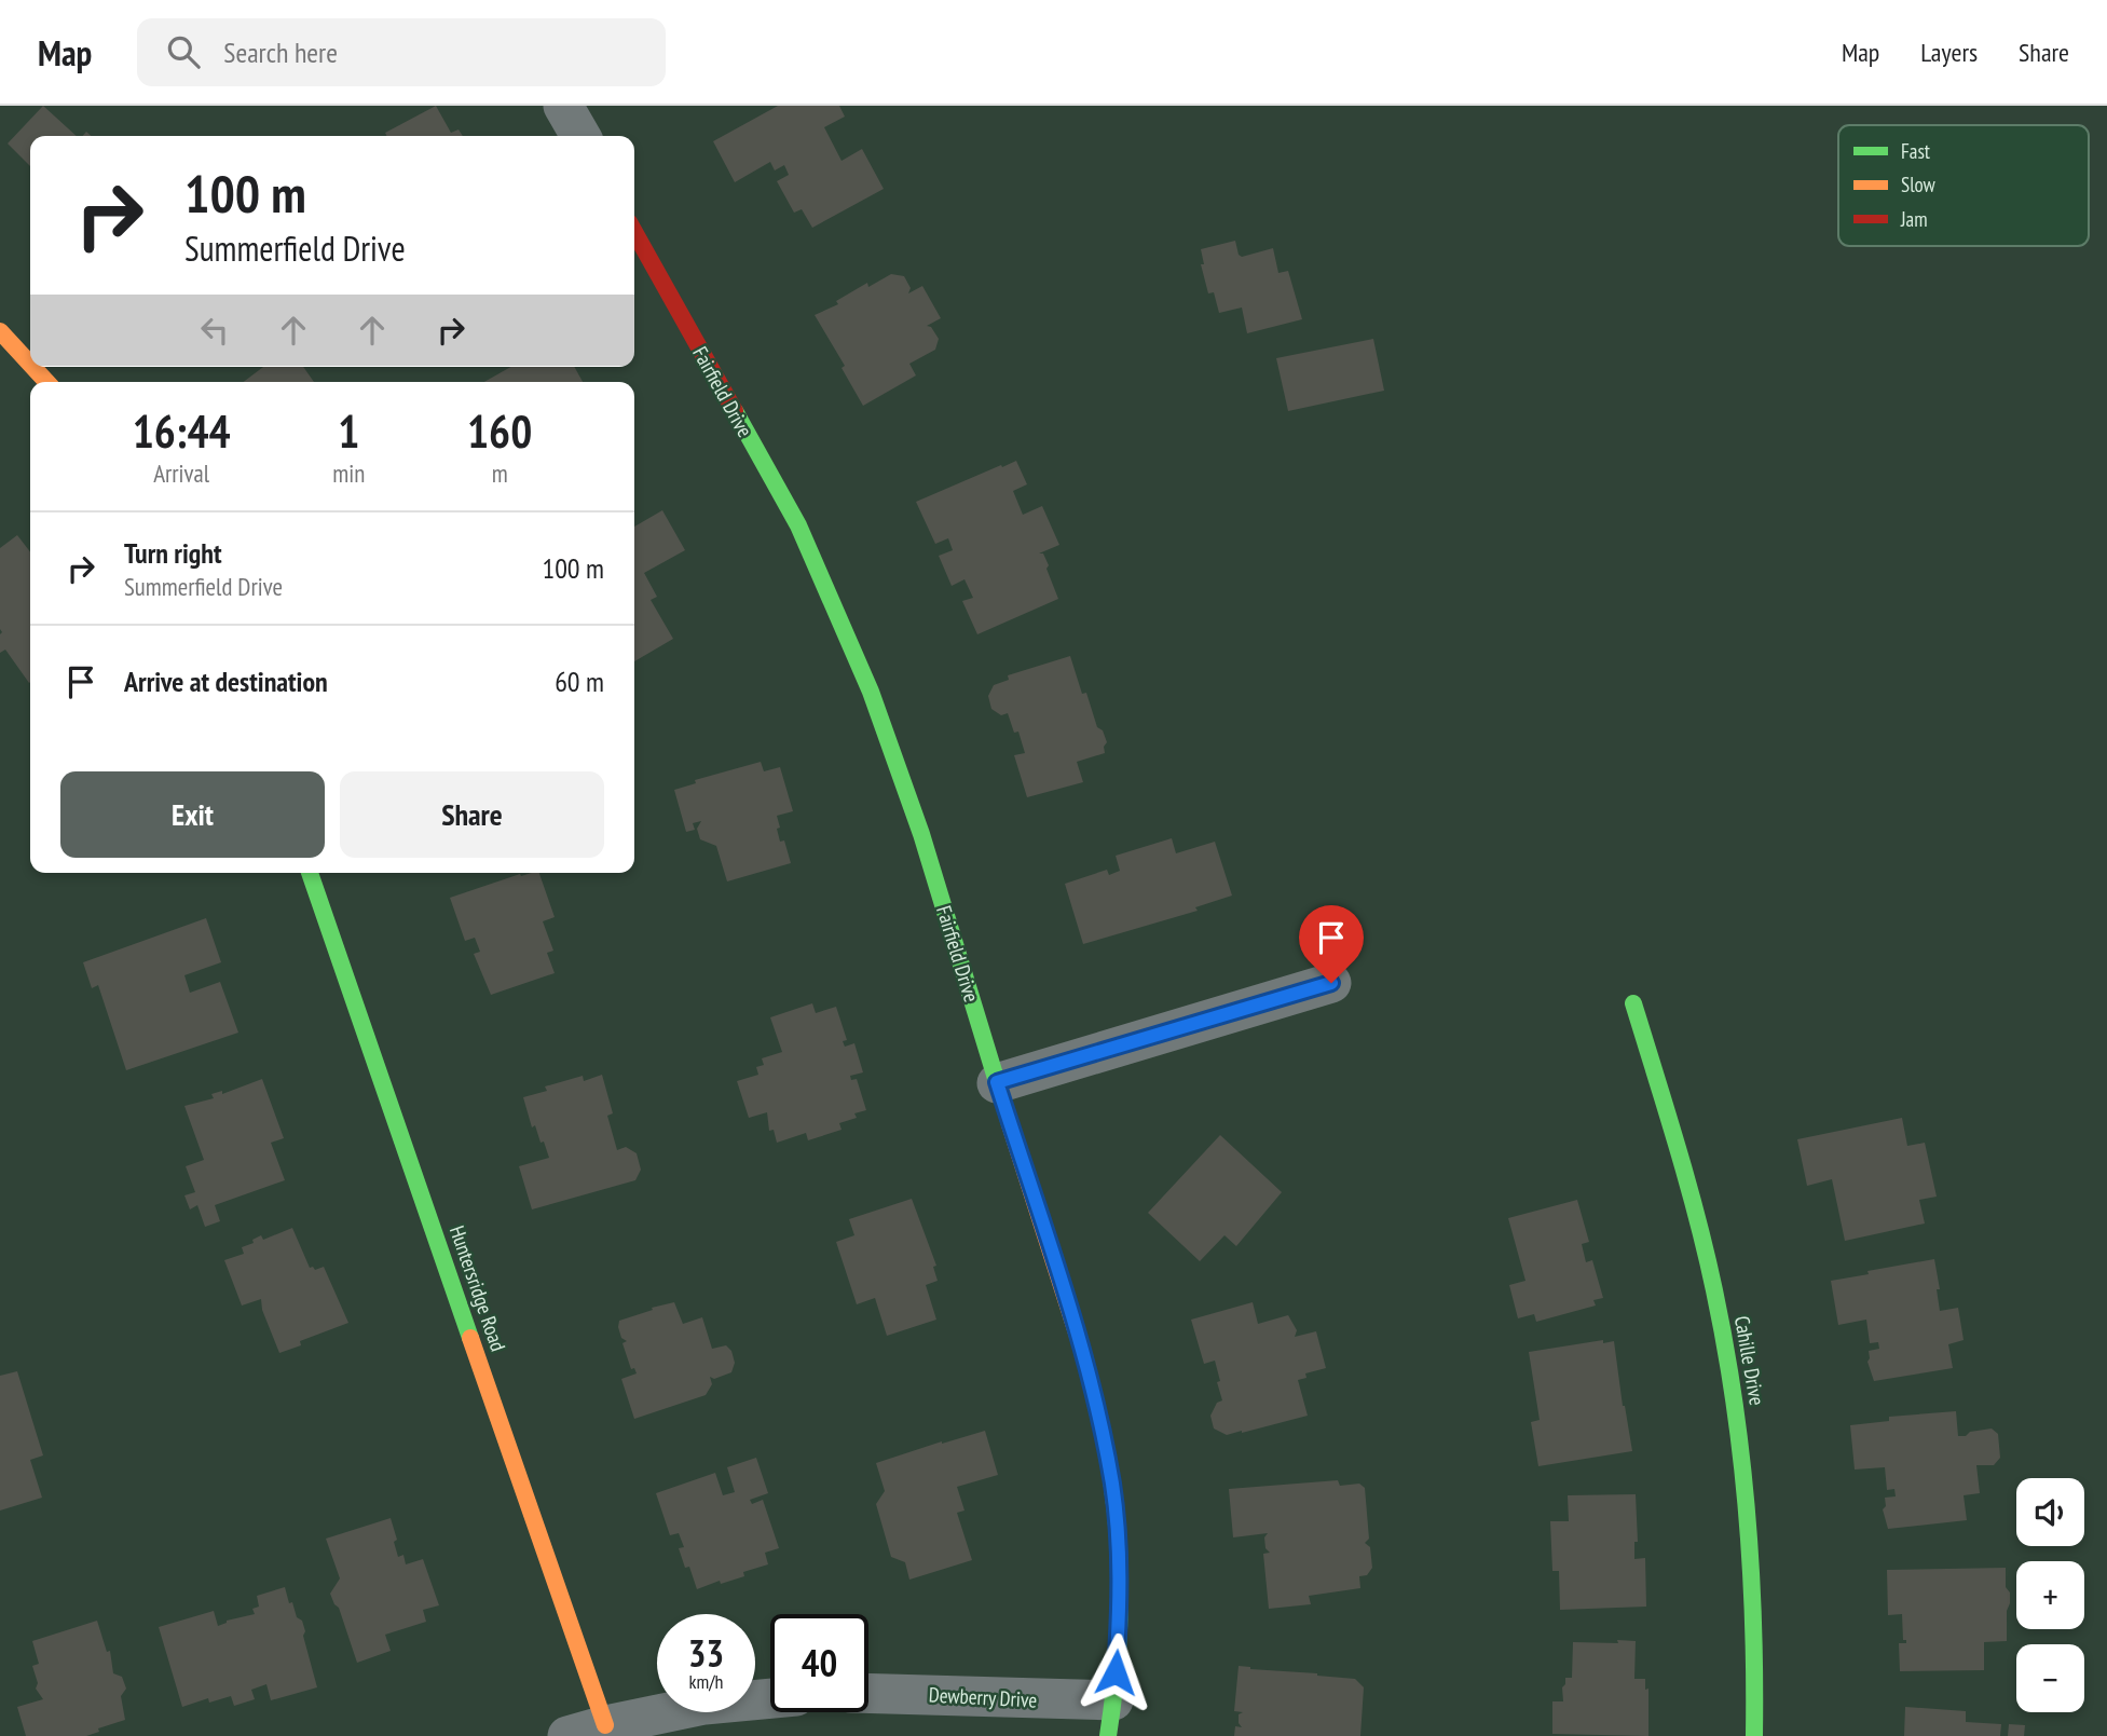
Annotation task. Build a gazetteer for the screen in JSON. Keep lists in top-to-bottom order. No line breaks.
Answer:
{"streets":{"street":["Fairfield Drive","Huntersridge Road","Cahille Drive","Dewberry Drive"]},"crossings":[["Fairfield Drive","Dewberry Drive"]],"legend":["Fast","Slow","Jam"],"page":{"header":"Map","search":"Search here","nav":["Map","Layers","Share"],"turn":["100 m","Summerfield Drive"],"eta":["16:44","Arrival","1","min","160","m"],"list":[{"name":"Turn right","note":"Summerfield Drive","value":"100 m"},{"name":"Arrive at destination","value":"60 m"}],"buttons":["Exit","Share"],"map_buttons":["+","−"],"speed":"33 km/h","limit":"40"}}
